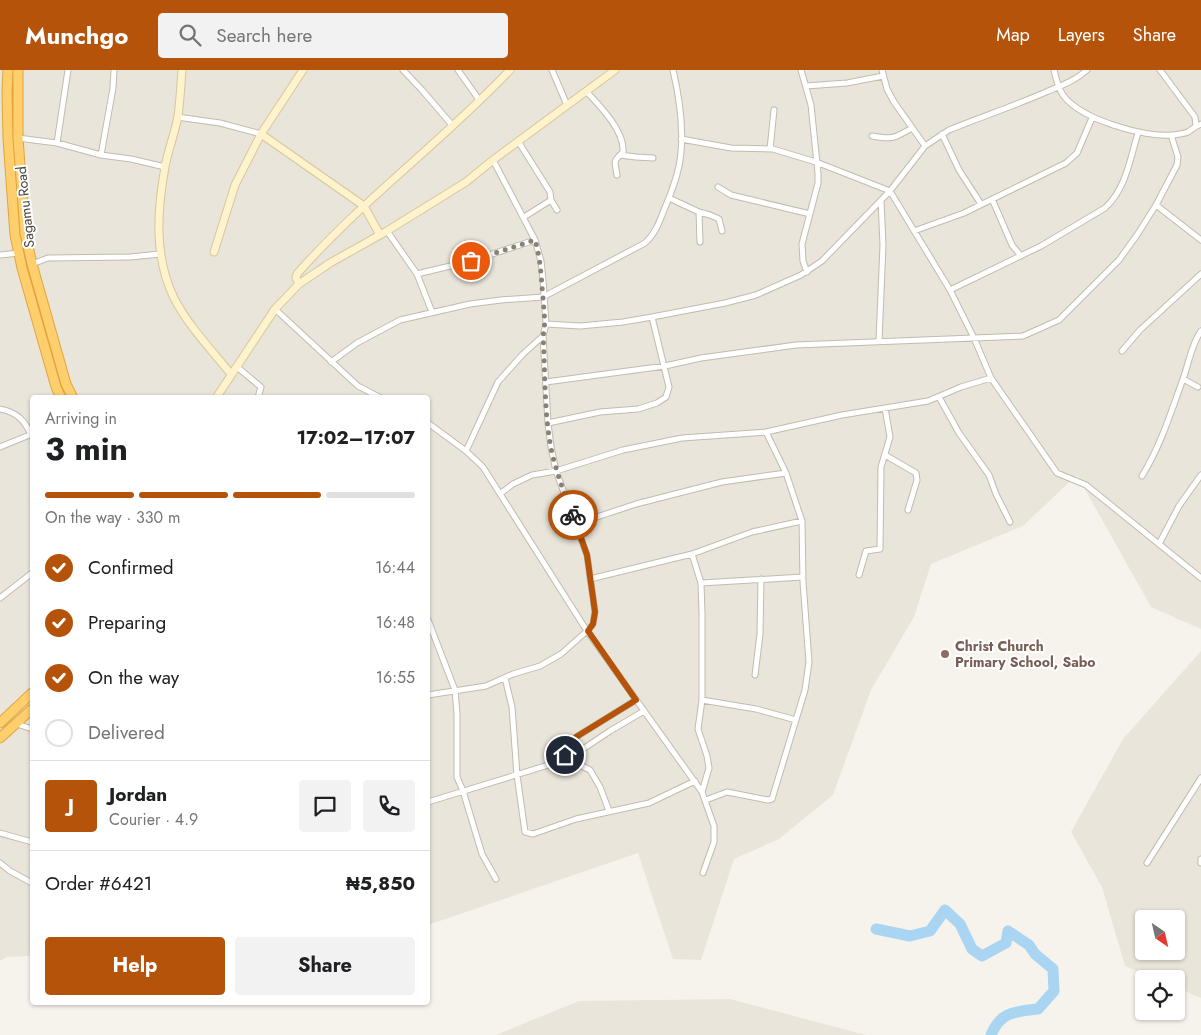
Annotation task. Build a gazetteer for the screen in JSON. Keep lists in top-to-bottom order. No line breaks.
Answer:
{"streets":{"highway":["Sagamu Road"]},"places":["Christ Church Primary School, Sabo"],"north":"bottom right","page":{"header":"Munchgo","search":"Search here","nav":["Map","Layers","Share"],"heading":["3 min","Arriving in","17:02–17:07"],"panel":["Jordan","Courier · 4.9","Order #6421","₦5,850"],"bar":"On the way · 330 m","list":[["Confirmed","16:44"],["Preparing","16:48"],["On the way","16:55"],"Delivered"],"round":"J","buttons":["Help","Share"]}}
